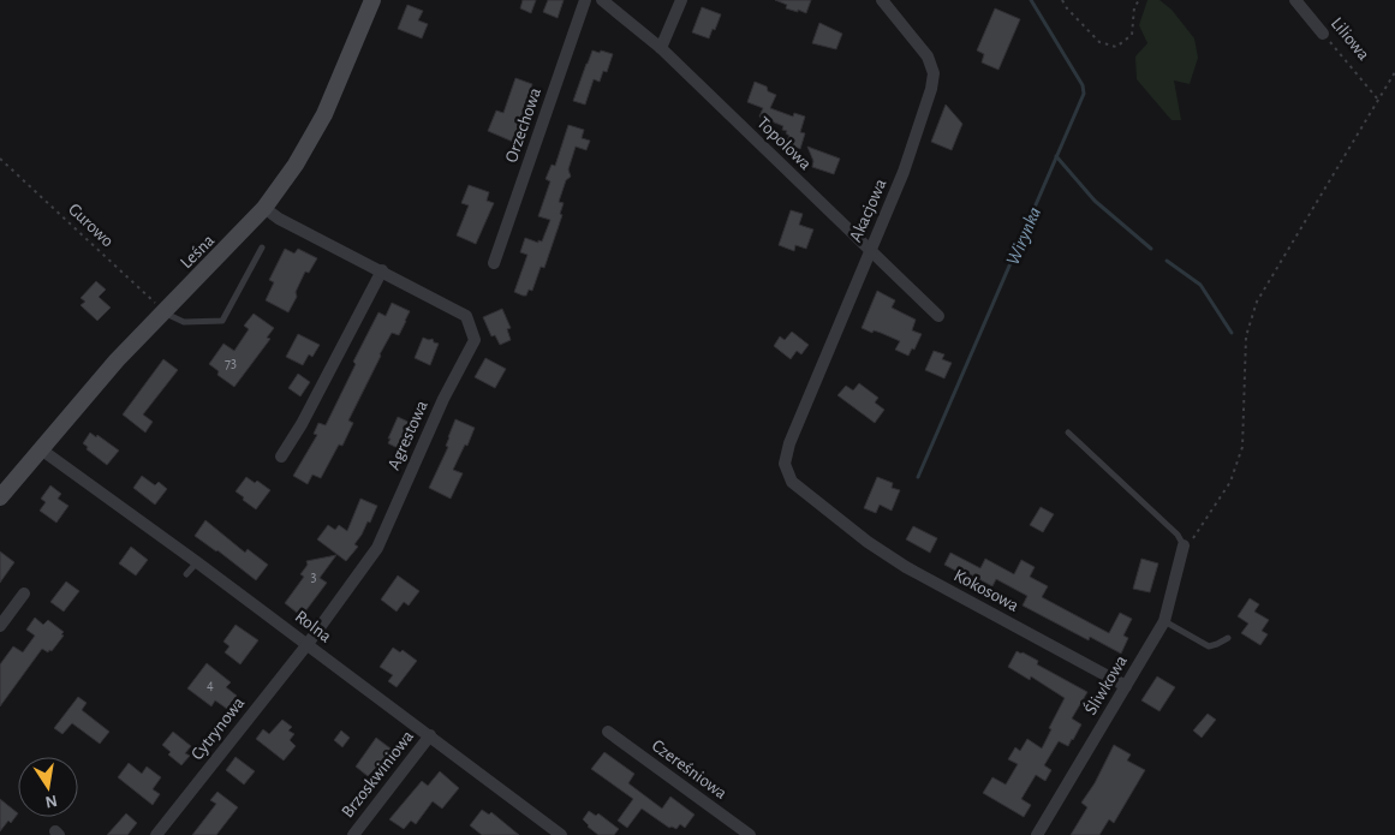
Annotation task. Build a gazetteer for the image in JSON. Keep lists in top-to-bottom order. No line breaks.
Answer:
{"streets":{"street":["Liliowa","Orzechowa","Topolowa","Akacjowa","Leśna","Agrestowa","Kokosowa","Rolna","Śliwkowa","Cytrynowa","Czereśniowa","Brzoskwiniowa"],"path":["Gurowo"]},"crossings":[["Topolowa","Akacjowa"],["Akacjowa","Kokosowa"],["Gurowo","Leśna"],["Leśna","Agrestowa"],["Leśna","Rolna"],["Agrestowa","Rolna"],["Agrestowa","Cytrynowa"],["Kokosowa","Śliwkowa"],["Rolna","Cytrynowa"],["Rolna","Brzoskwiniowa"]],"water":["Wirynka"],"house_numbers":["73","3","4"],"north":"bottom"}
